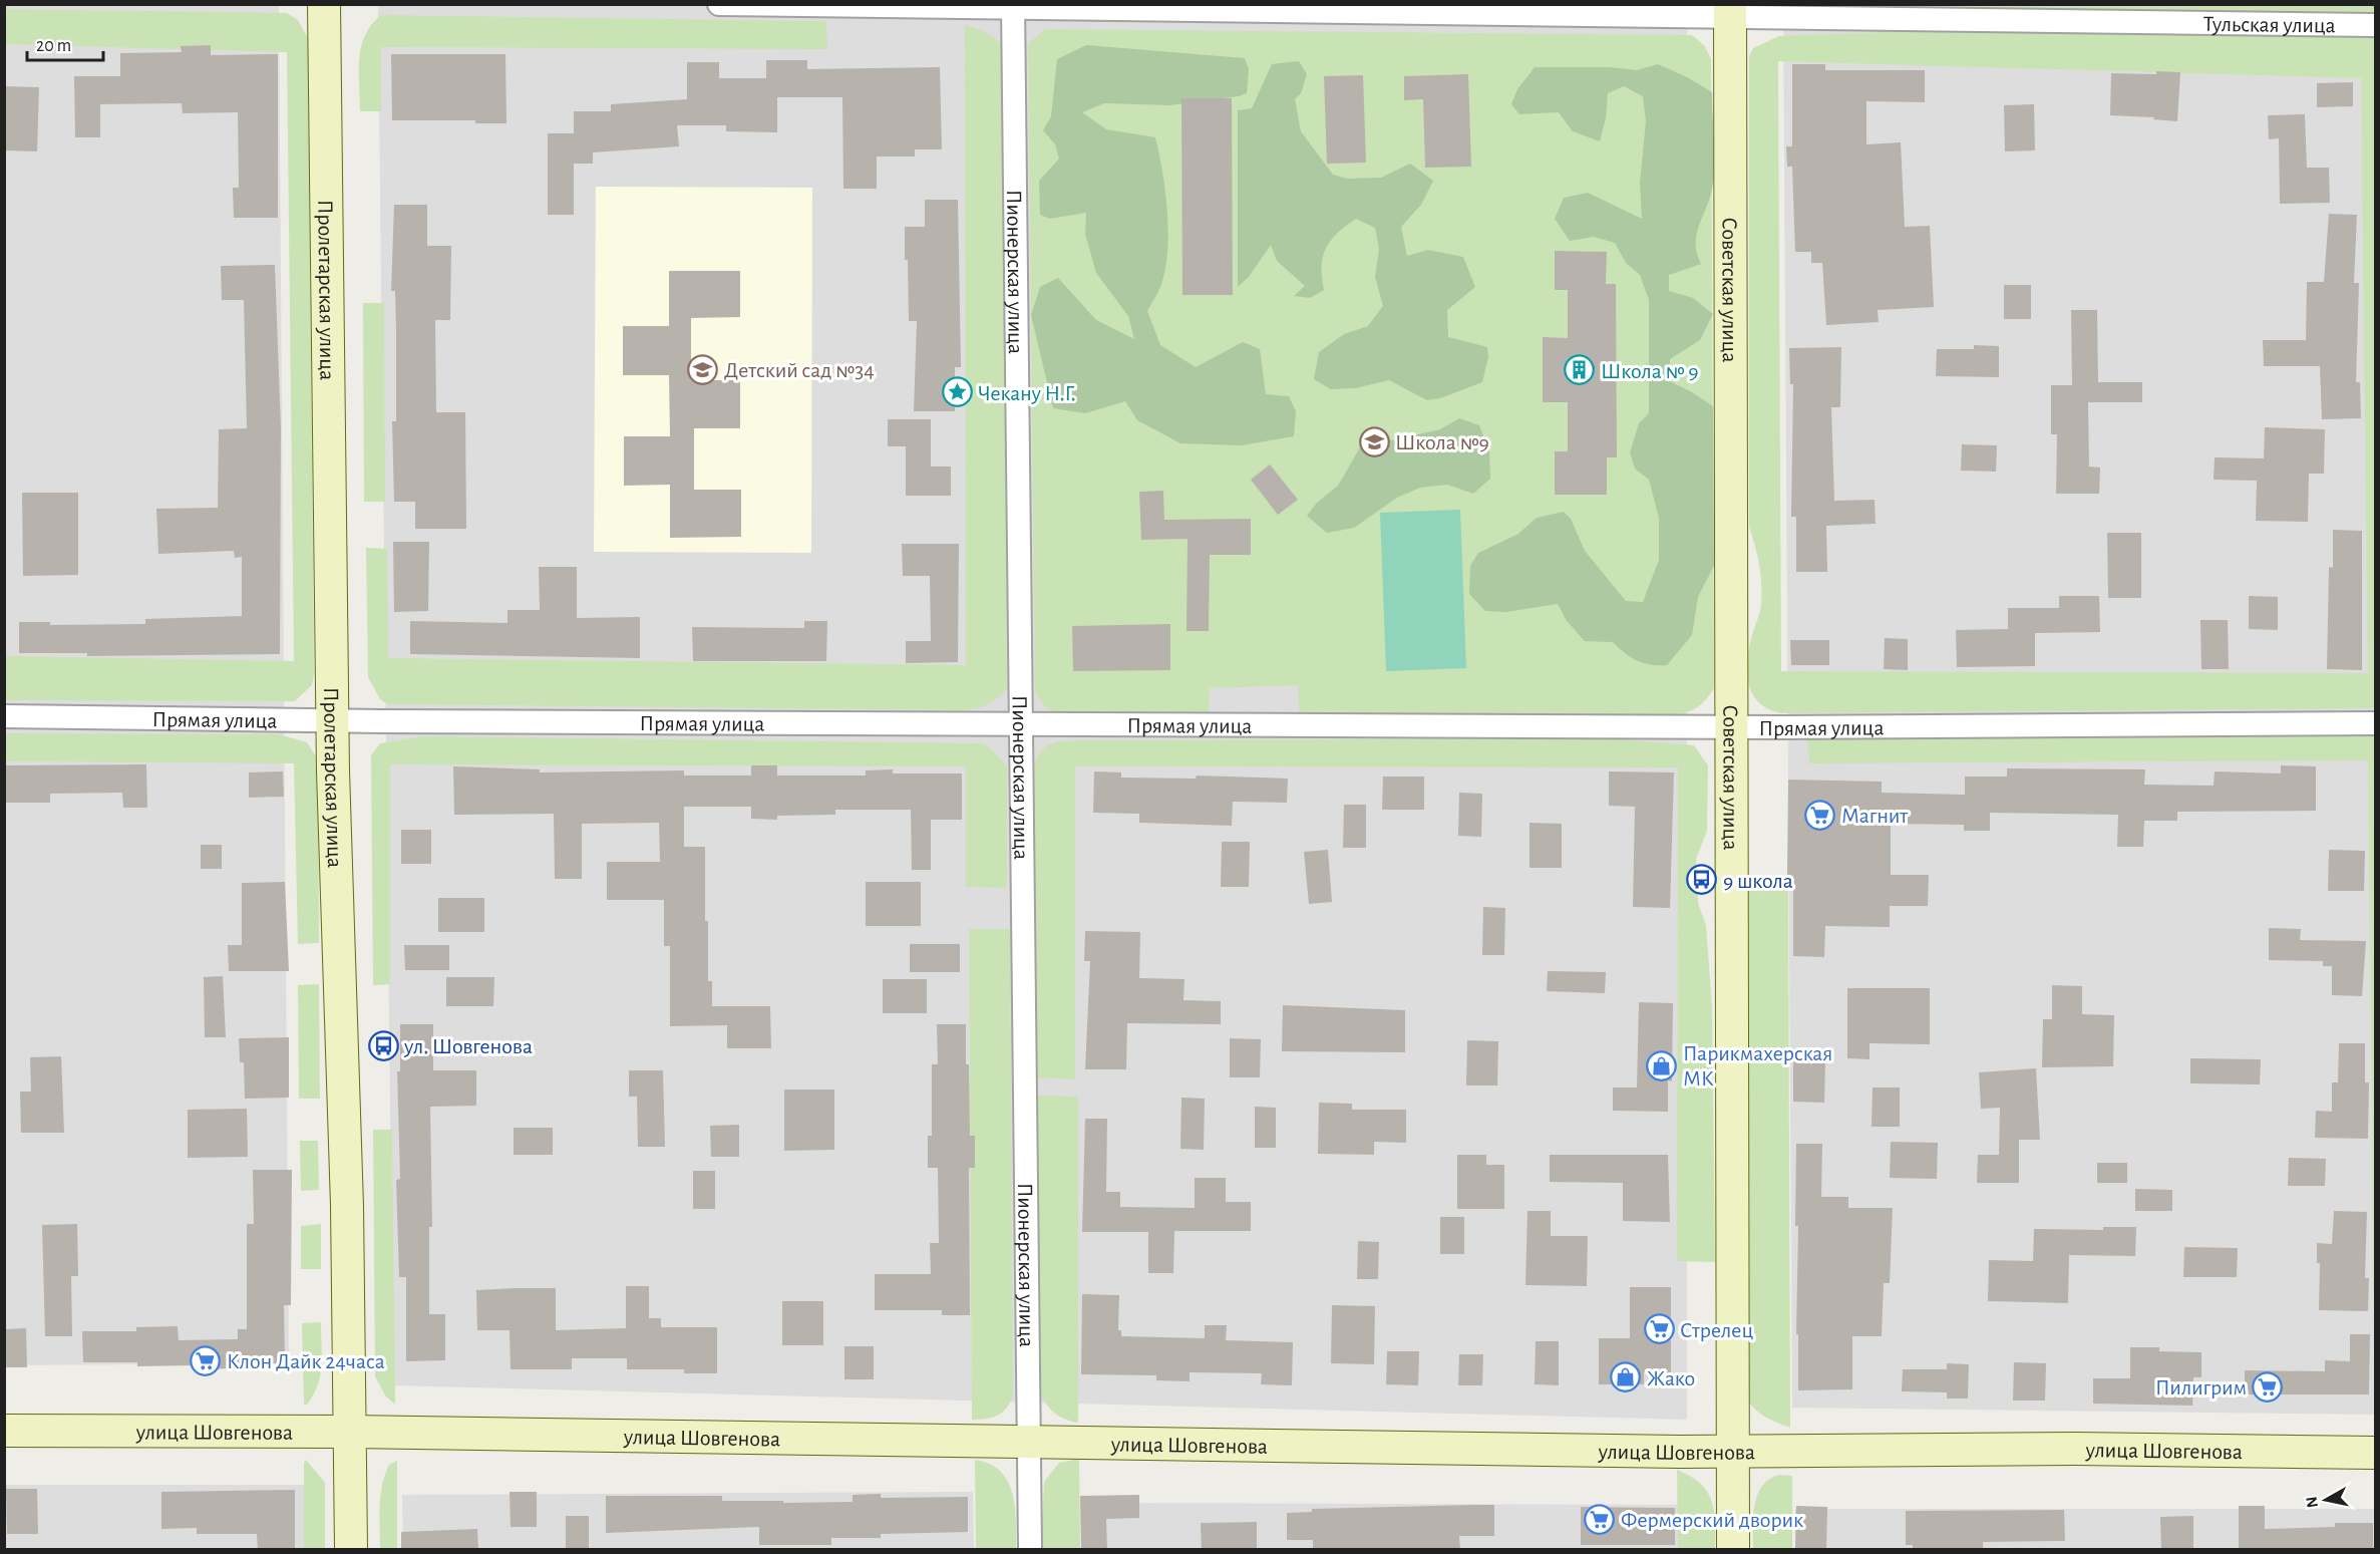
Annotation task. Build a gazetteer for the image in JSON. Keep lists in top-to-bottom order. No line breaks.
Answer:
{"streets":{"street":["Тульская улица","Пионерская улица","Пролетарская улица","Советская улица","Прямая улица","улица Шовгенова"]},"crossings":[["Тульская улица","Пионерская улица"],["Тульская улица","Советская улица"],["Пионерская улица","Прямая улица"],["Пионерская улица","улица Шовгенова"],["Пролетарская улица","Прямая улица"],["Пролетарская улица","улица Шовгенова"],["Советская улица","Прямая улица"],["Советская улица","улица Шовгенова"]],"places":{"school or university":["Детский сад №34","Школа №9"],"building":["Школа № 9"],"place":["Чекану Н.Г."],"supermarket":["Магнит","Стрелец","Клон Дайк 24часа","Пилигрим","Фермерский дворик"],"bus stop":["9 школа","ул. Шовгенова"],"shop":["Парикмахерская МК","Жако"]},"scale_bar":"20 m","north":"left"}
